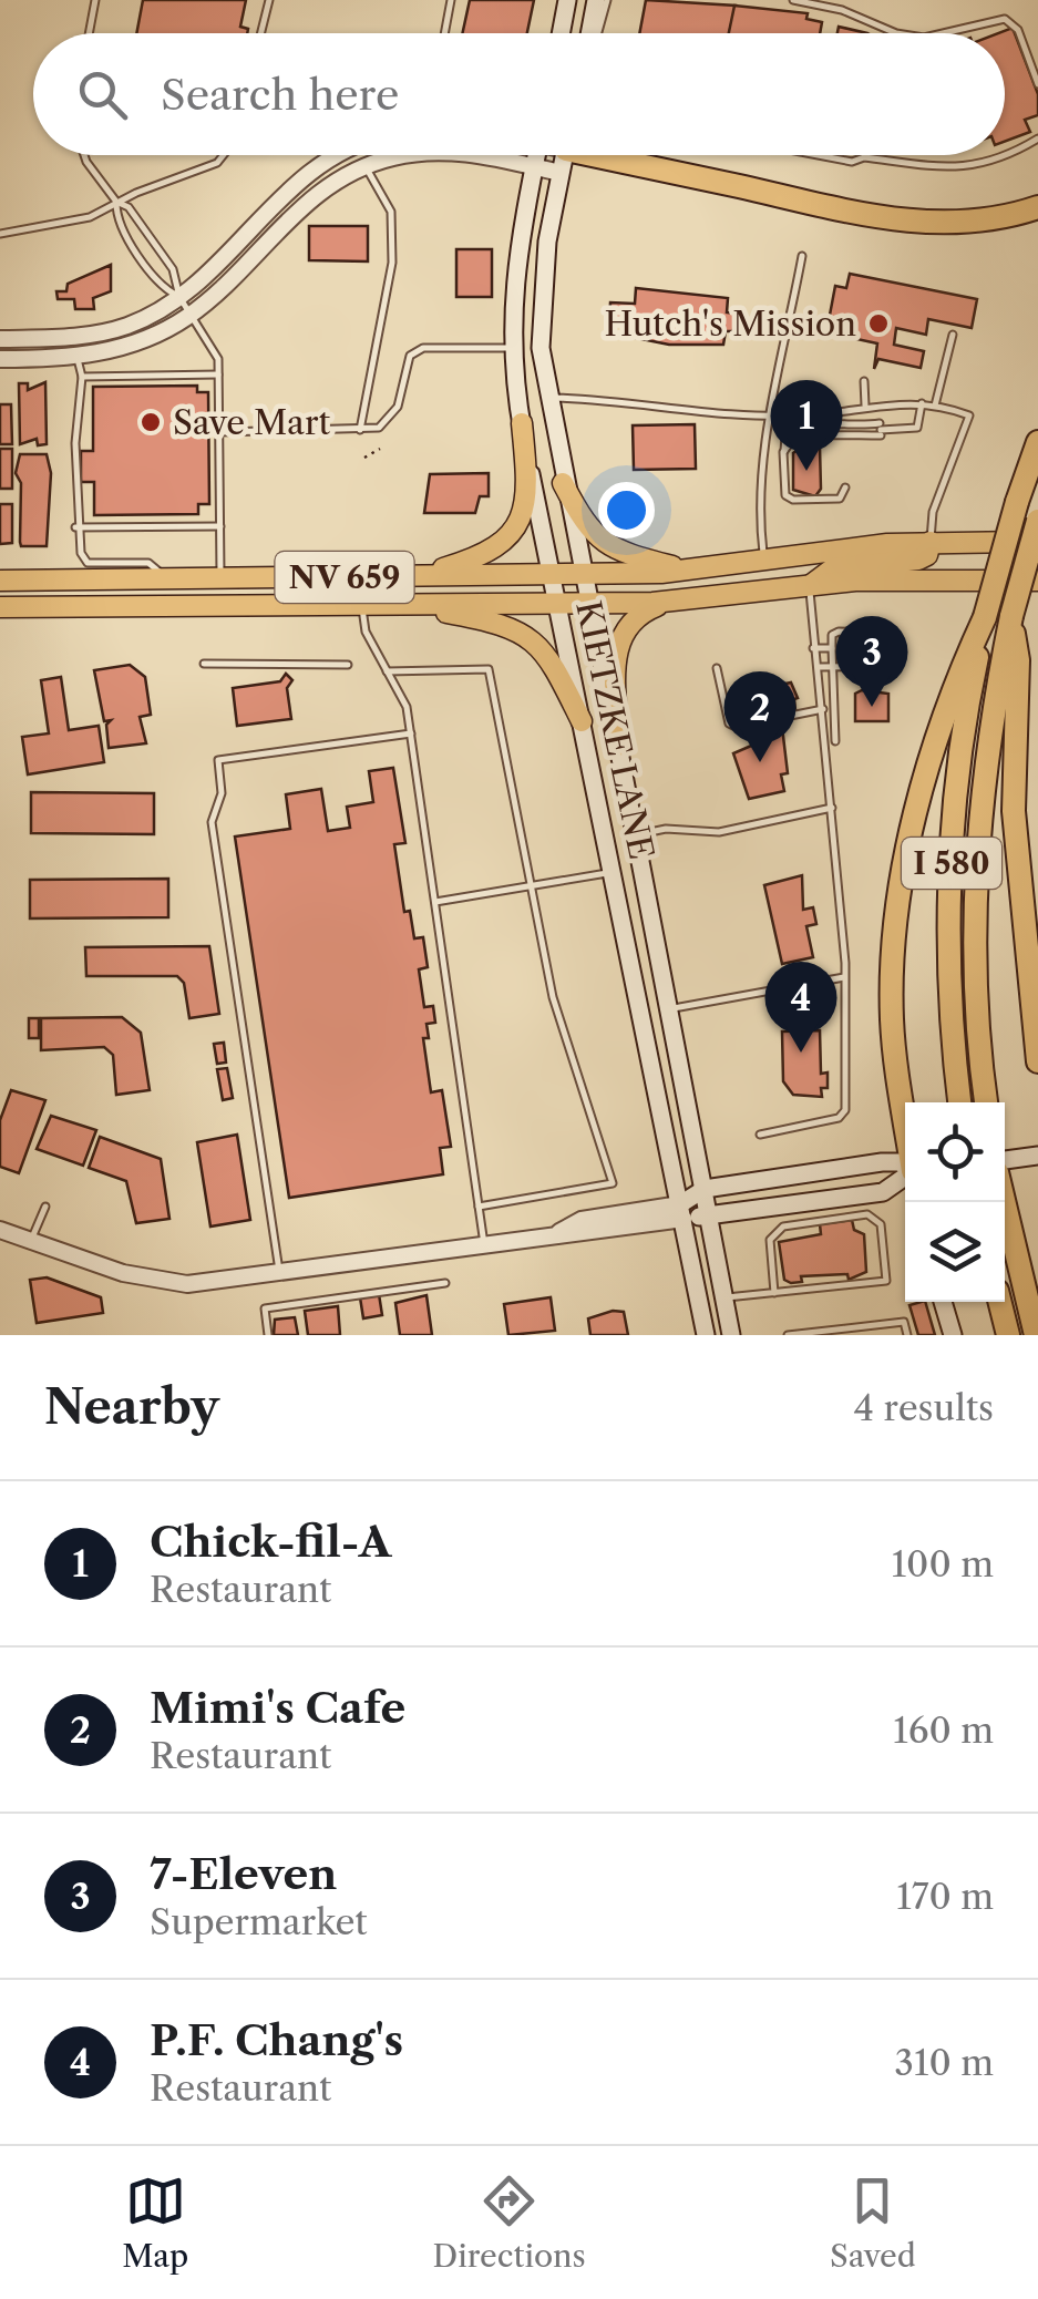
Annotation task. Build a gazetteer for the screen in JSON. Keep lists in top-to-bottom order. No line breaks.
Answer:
{"streets":{"highway":["I 580"],"main road":["NV 659","KIETZKE LANE"]},"crossings":[["NV 659","KIETZKE LANE"]],"places":["Hutch's Mission","Save Mart"],"page":{"search":"Search here","pins":["1","3","2","4"],"heading":["Nearby","4 results"],"list":[{"mark":"1","name":"Chick-fil-A","note":"Restaurant","value":"100 m"},{"mark":"2","name":"Mimi's Cafe","note":"Restaurant","value":"160 m"},{"mark":"3","name":"7-Eleven","note":"Supermarket","value":"170 m"},{"mark":"4","name":"P.F. Chang's","note":"Restaurant","value":"310 m"}],"nav":["Map","Directions","Saved"]}}
